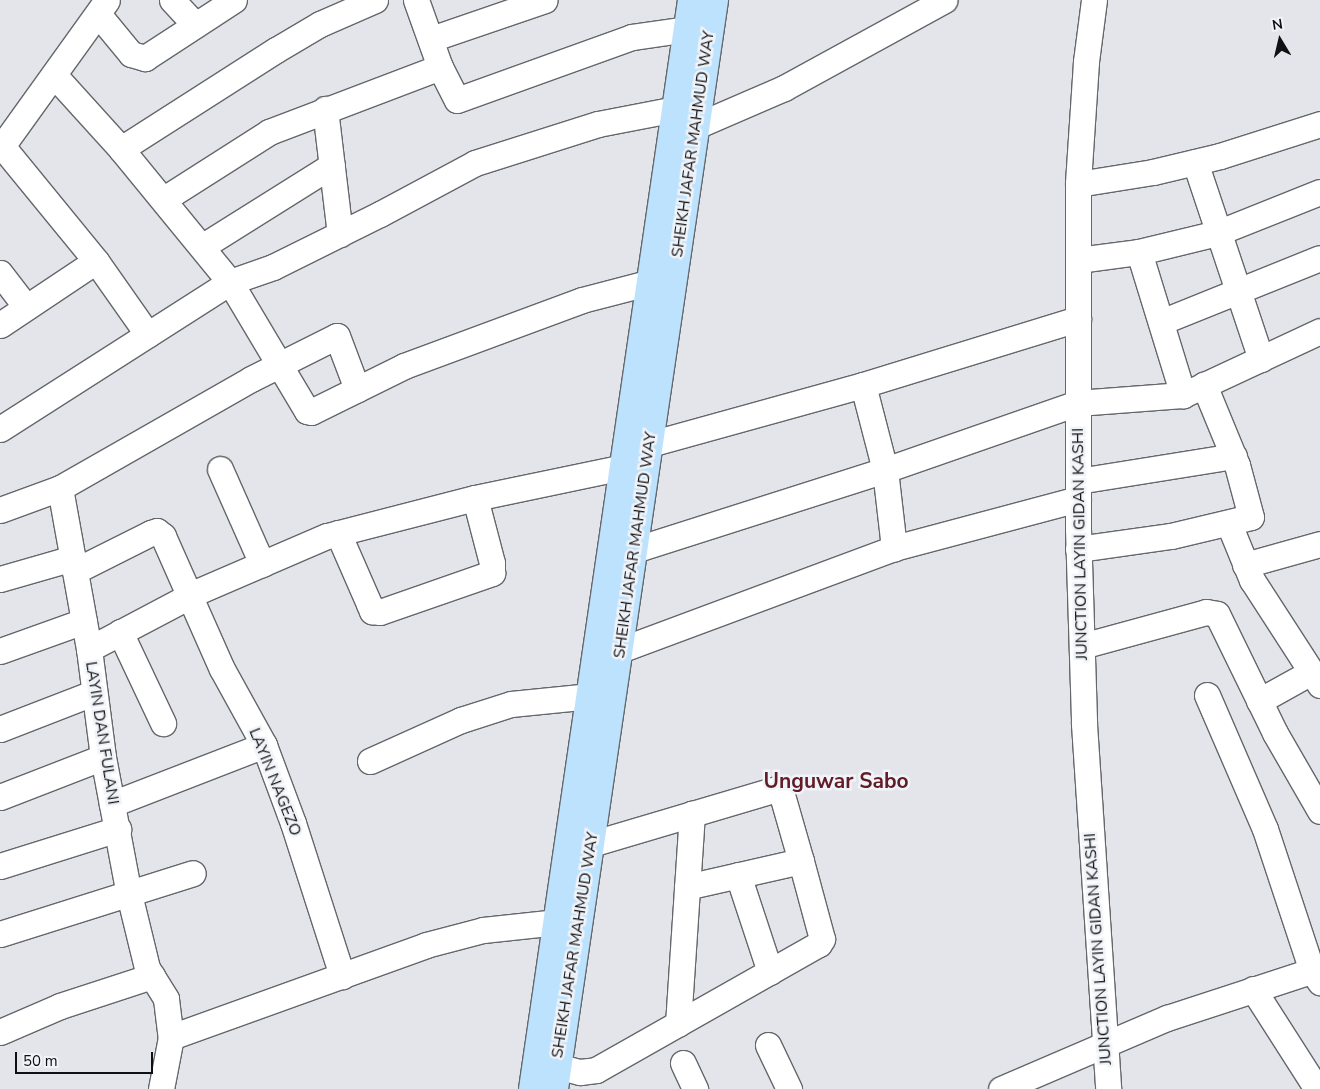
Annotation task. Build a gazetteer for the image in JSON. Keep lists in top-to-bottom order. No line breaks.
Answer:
{"streets":{"main road":["SHEIKH JAFAR MAHMUD WAY"],"street":["JUNCTION LAYIN GIDAN KASHI","LAYIN DAN FULANI","LAYIN NAGEZO"]},"crossings":[["LAYIN DAN FULANI","LAYIN NAGEZO"]],"districts":["Unguwar Sabo"],"scale_bar":"50 m","north":"top"}
